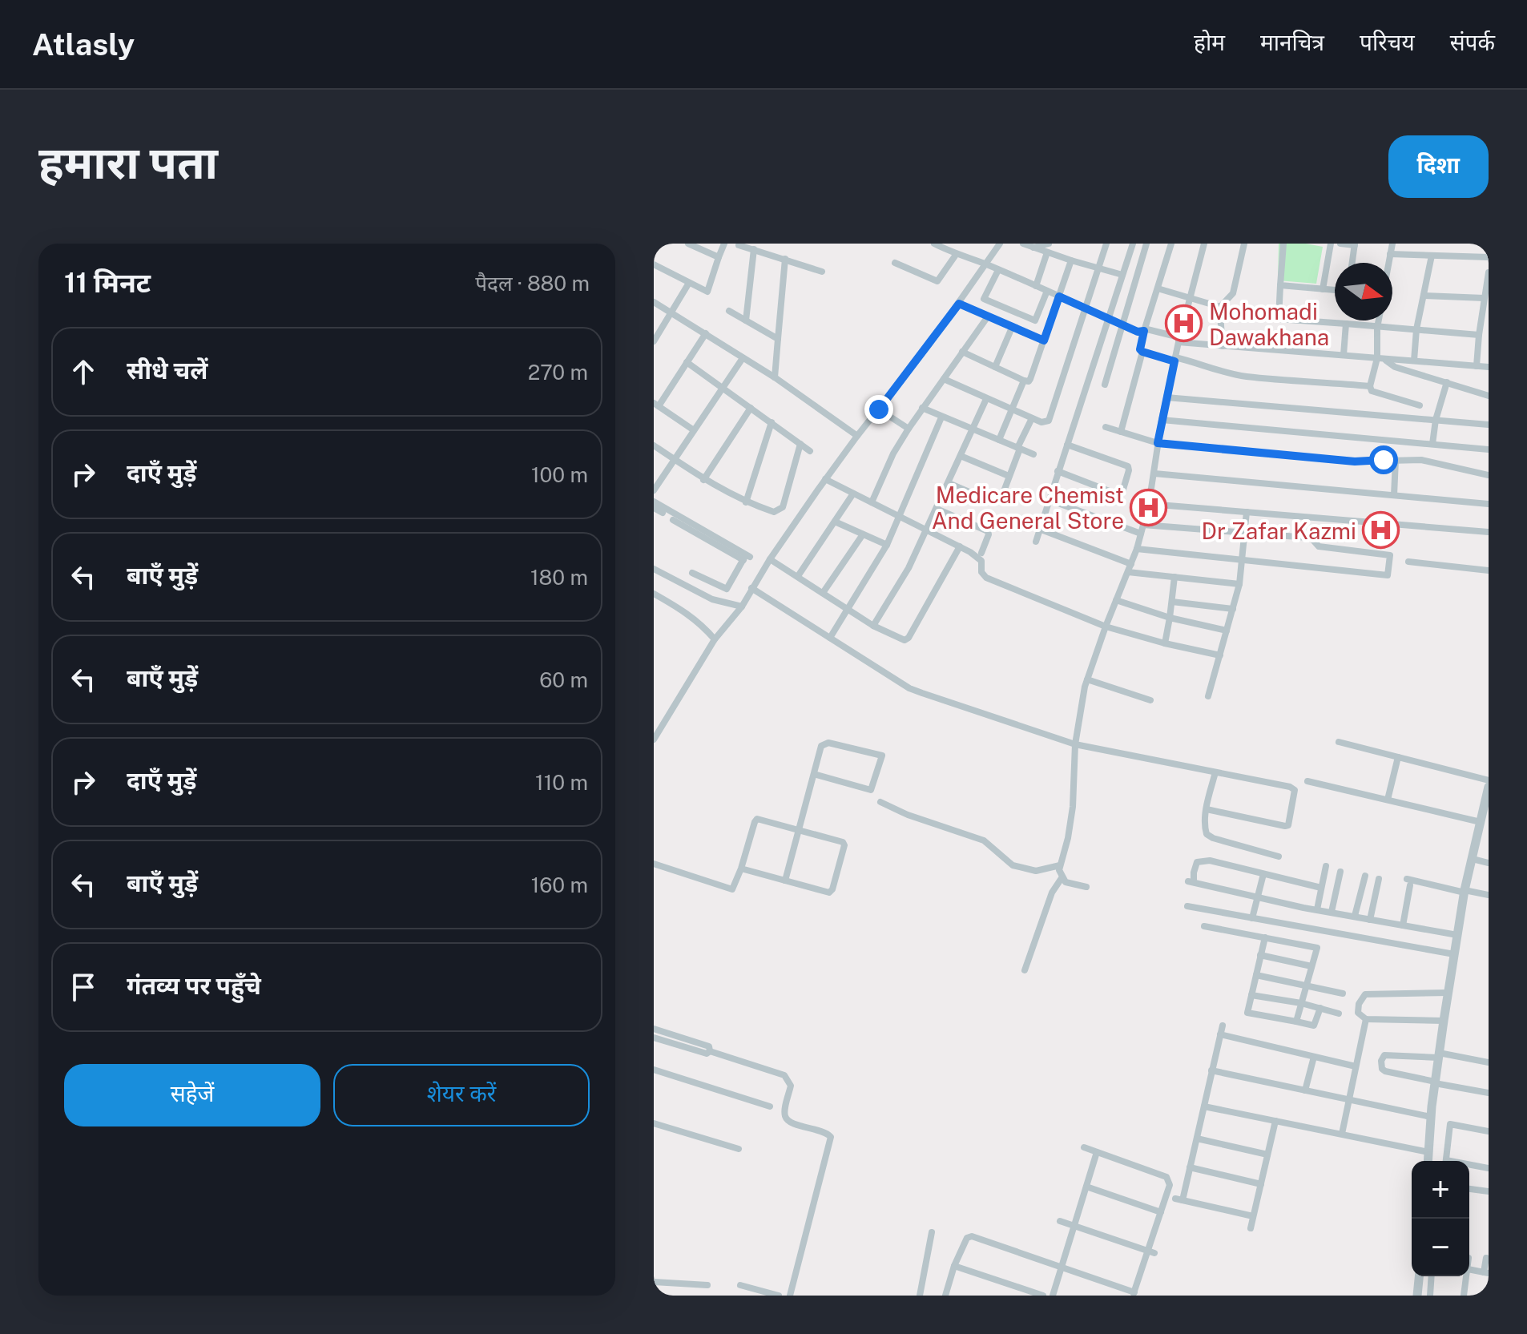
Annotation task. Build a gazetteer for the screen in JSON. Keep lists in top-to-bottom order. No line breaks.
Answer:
{"places":{"hospital":["Mohomadi Dawakhana","Medicare Chemist And General Store","Dr Zafar Kazmi"]},"north":"right","page":{"header":"Atlasly","nav":["होम","मानचित्र","परिचय","संपर्क"],"buttons":["दिशा",["सहेजें","शेयर करें"]],"title":"हमारा पता","heading":["11 मिनट","पैदल · 880 m"],"list":[["सीधे चलें","270 m"],["दाएँ मुड़ें","100 m"],["बाएँ मुड़ें","180 m"],["बाएँ मुड़ें","60 m"],["दाएँ मुड़ें","110 m"],["बाएँ मुड़ें","160 m"],"गंतव्य पर पहुँचे"],"map_buttons":["+","−"]}}
